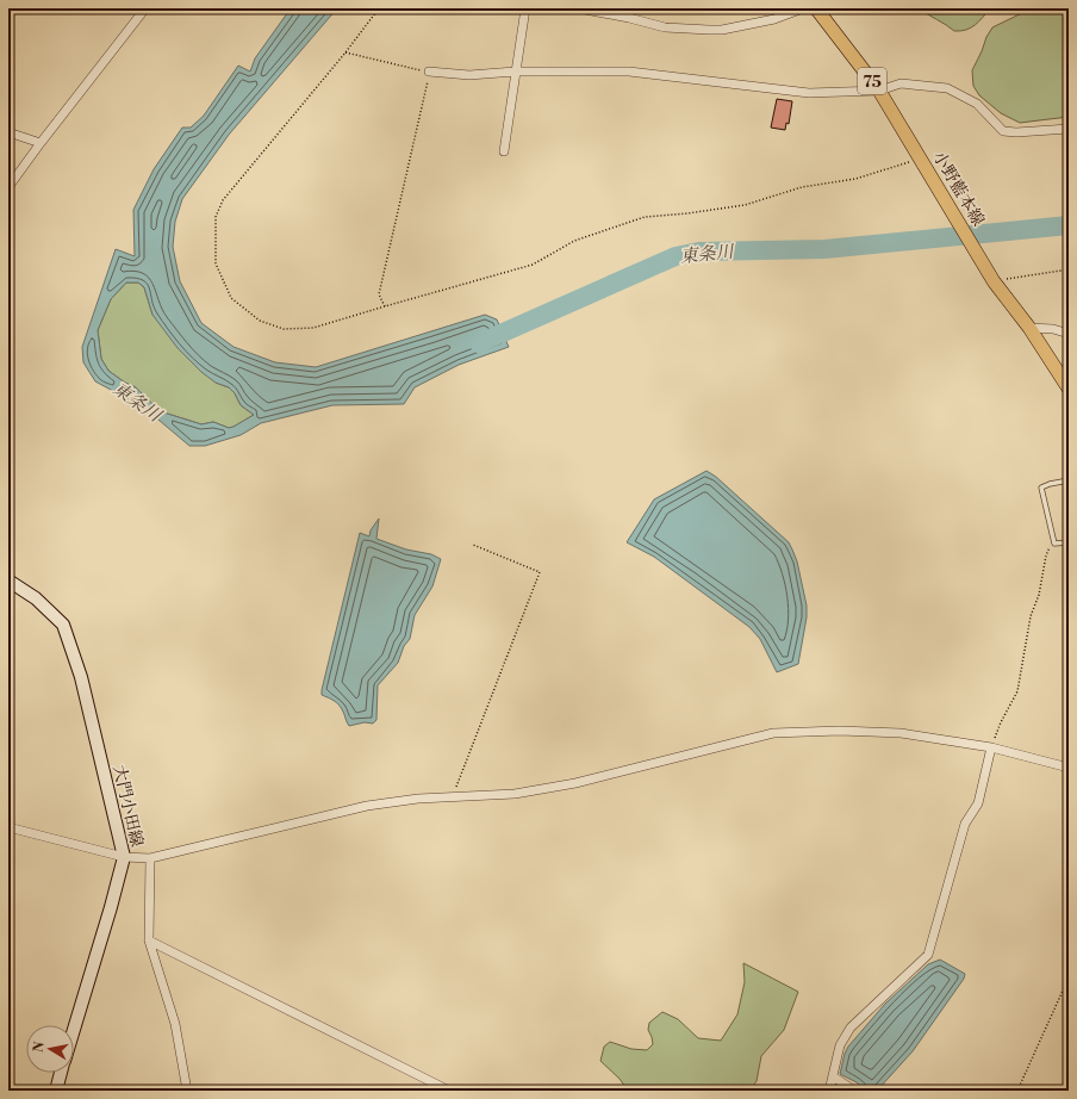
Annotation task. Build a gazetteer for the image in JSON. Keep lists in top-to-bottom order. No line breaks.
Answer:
{"streets":{"main road":["75","小野藍本線","大門小田線"]},"water":["東条川"],"north":"left"}
